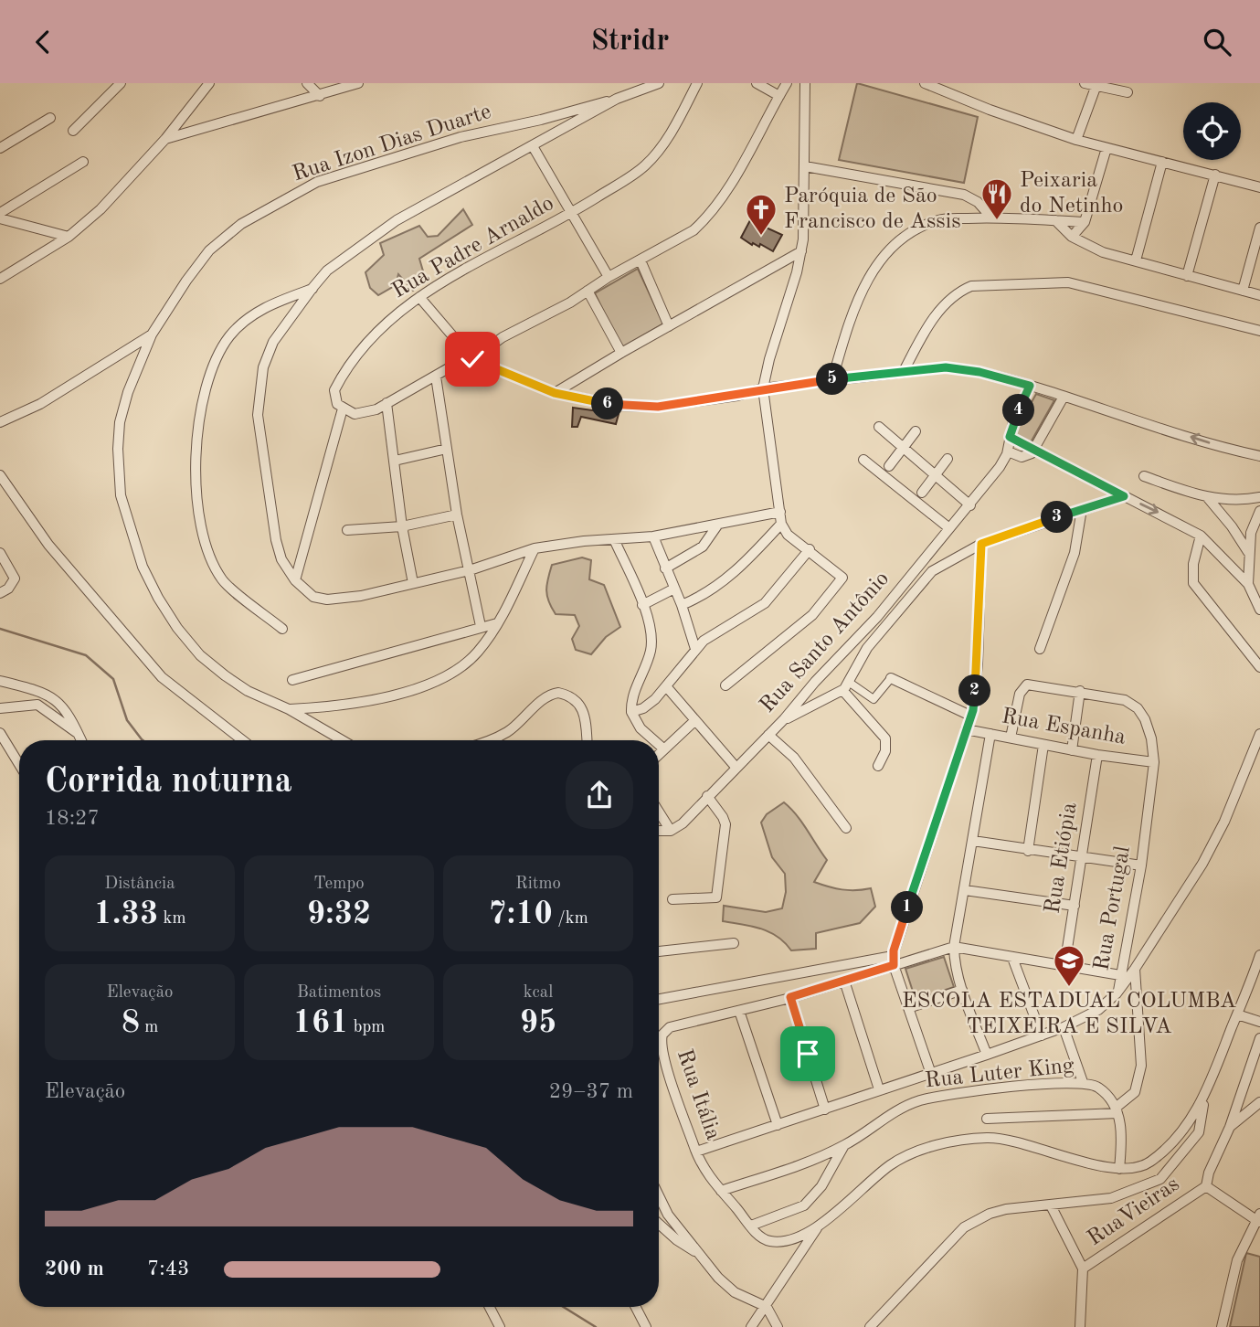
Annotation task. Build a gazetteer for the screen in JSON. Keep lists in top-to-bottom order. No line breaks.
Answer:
{"streets":{"street":["Rua Izon Dias Duarte","Rua Padre Arnaldo","Rua Santo Antônio","Rua Espanha","Rua Etiópia","Rua Portugal","Rua Luter King","Rua Itália","RuaVieiras"]},"crossings":[["Rua Espanha","Rua Etiópia"],["Rua Espanha","Rua Portugal"],["Rua Portugal","Rua Itália"],["Rua Luter King","Rua Itália"]],"places":{"restaurant":["Peixaria do Netinho"],"church":["Paróquia de São Francisco de Assis"],"school or university":["ESCOLA ESTADUAL COLUMBA TEIXEIRA E SILVA"]},"page":{"header":"Stridr","pins":["5","6","4","3","2","1"],"heading":["Corrida noturna","18:27"],"stats":[["Distância","1.33 km"],["Tempo","9:32"],["Ritmo","7:10 /km"],["Elevação","8 m"],["Batimentos","161 bpm"],["kcal","95"]],"chart":["Elevação","29–37 m"],"list":[{"name":"200 m","note":"7:43"}]}}
